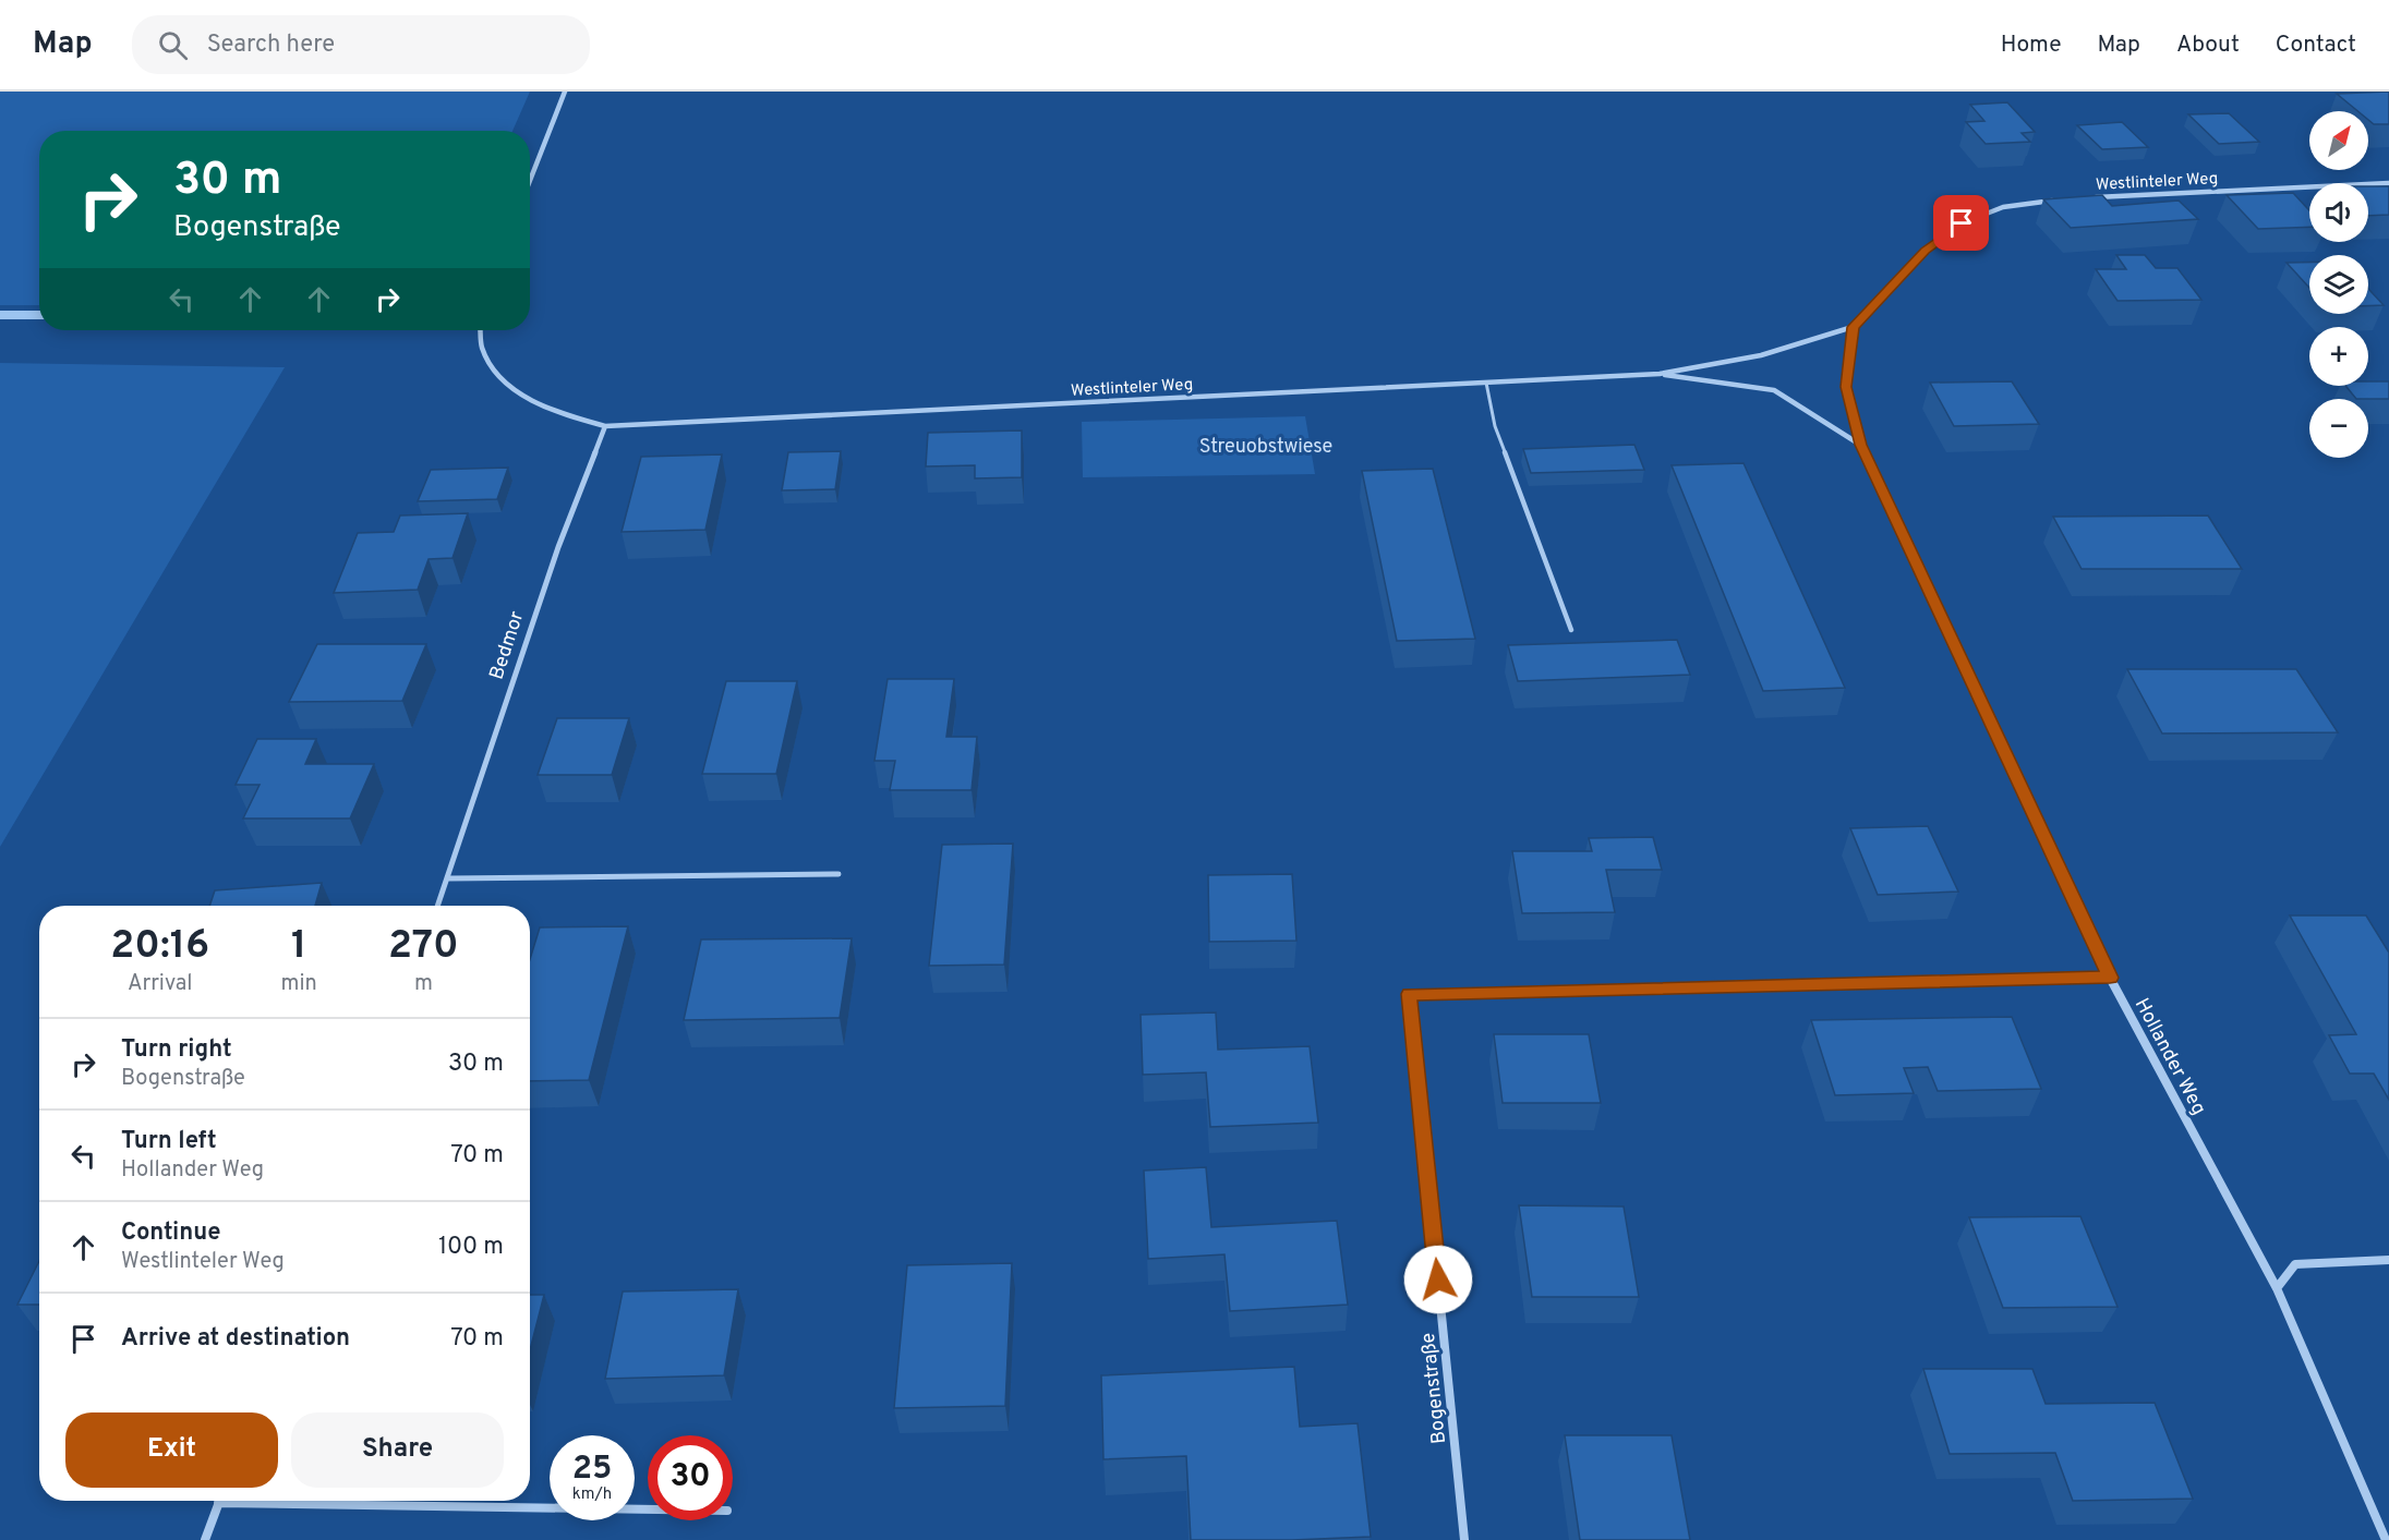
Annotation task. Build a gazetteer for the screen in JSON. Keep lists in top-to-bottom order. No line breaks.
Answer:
{"streets":{"street":["Westlinteler Weg","Bedmor","Hollander Weg","Bogenstraße"]},"crossings":[["Westlinteler Weg","Bedmor"],["Westlinteler Weg","Hollander Weg"],["Hollander Weg","Bogenstraße"]],"parks":["Streuobstwiese"],"north":"top right","page":{"header":"Map","search":"Search here","nav":["Home","Map","About","Contact"],"map_buttons":["+","−"],"turn":["30 m","Bogenstraße"],"eta":["20:16","Arrival","1","min","270","m"],"list":[{"name":"Turn right","note":"Bogenstraße","value":"30 m"},{"name":"Turn left","note":"Hollander Weg","value":"70 m"},{"name":"Continue","note":"Westlinteler Weg","value":"100 m"},{"name":"Arrive at destination","value":"70 m"}],"buttons":["Exit","Share"],"speed":"25 km/h","limit":"30"}}
